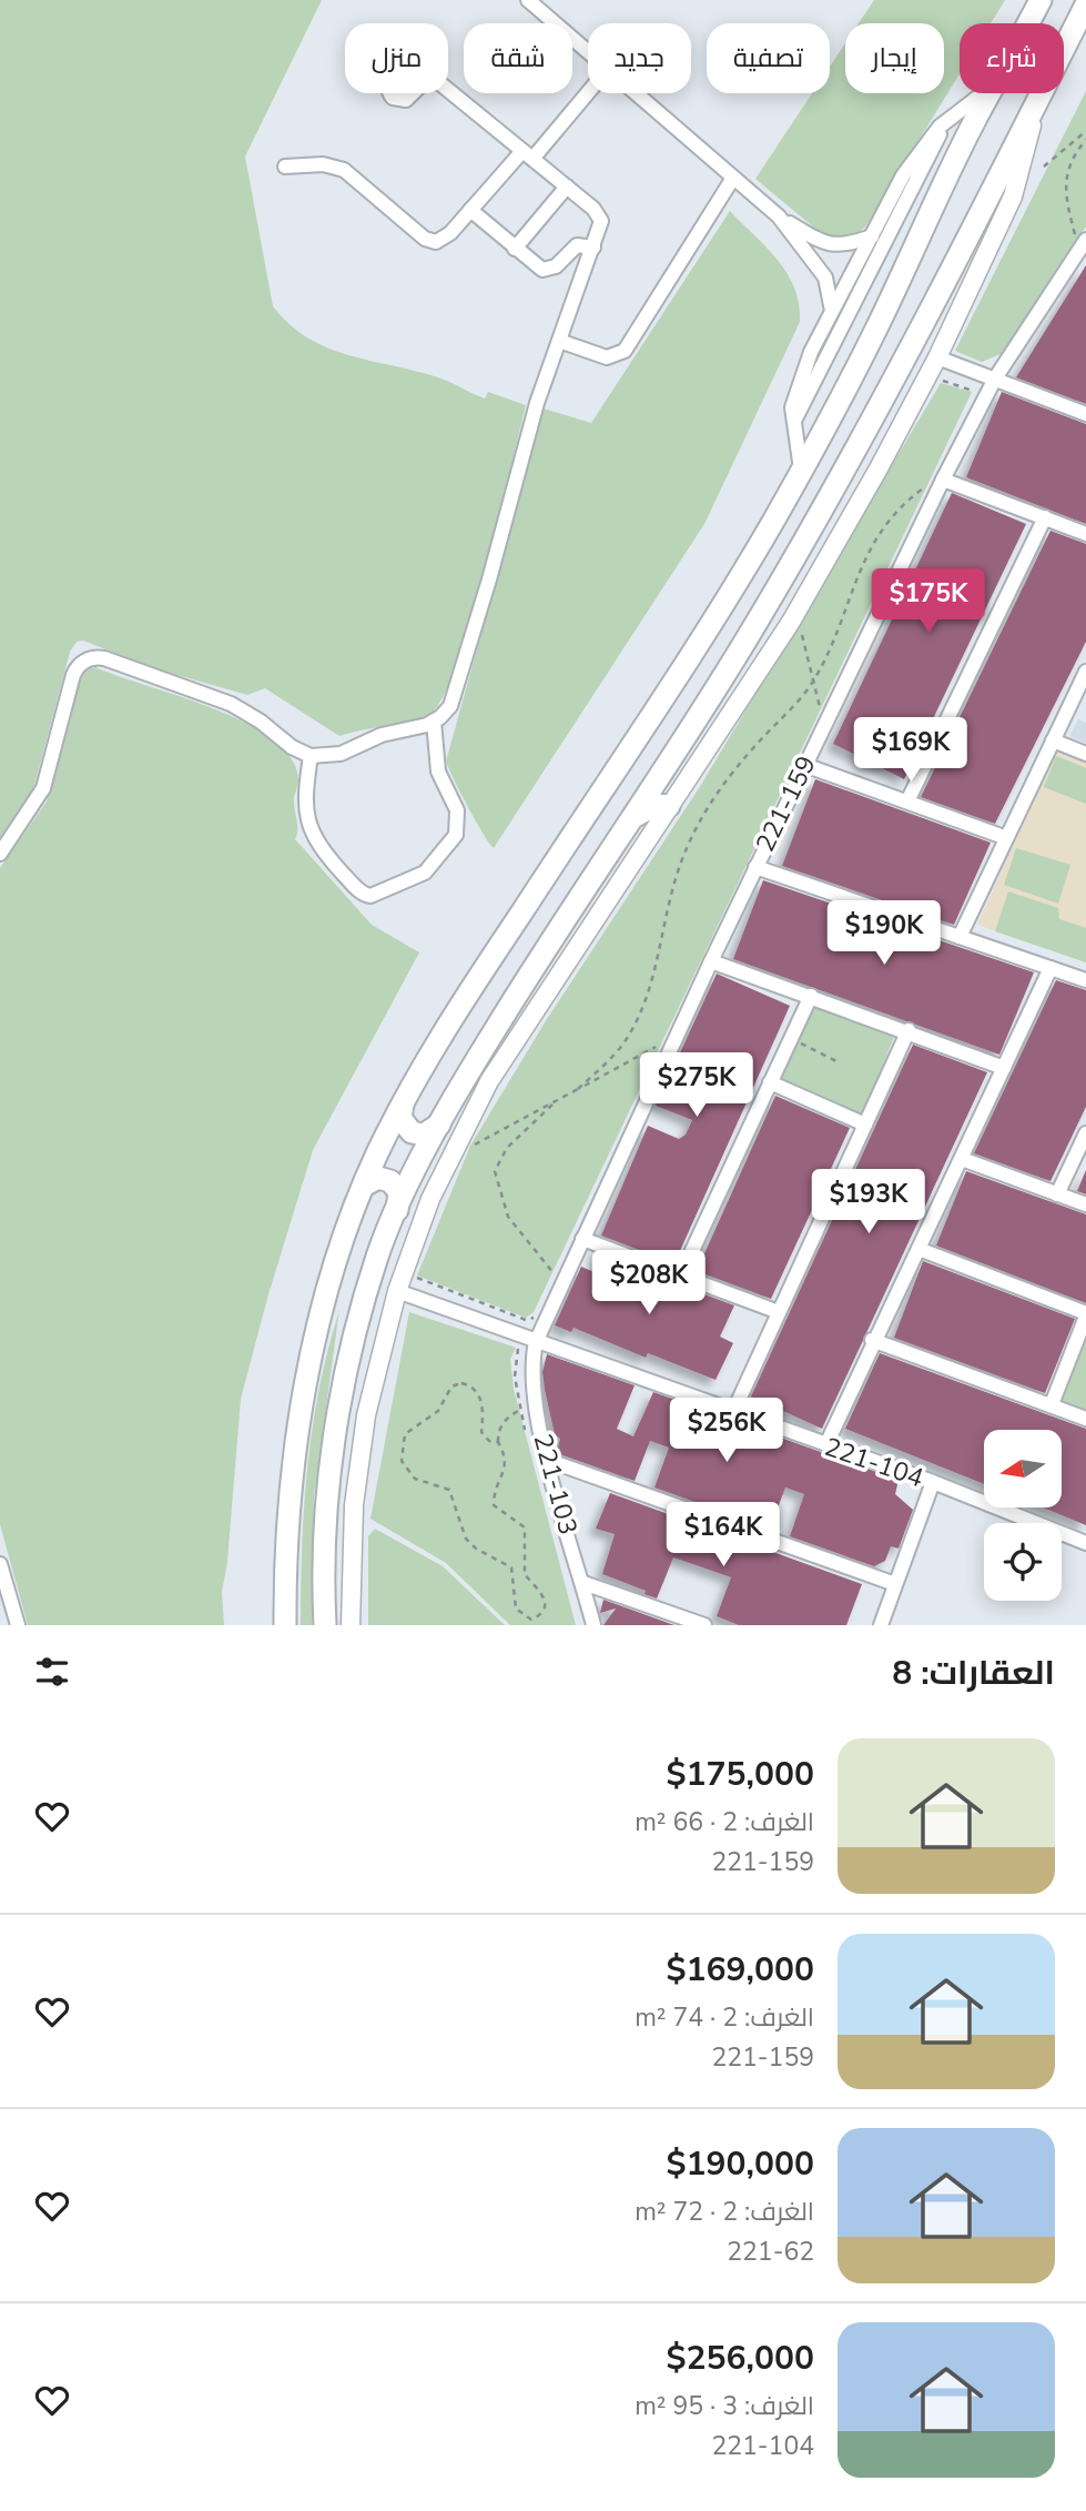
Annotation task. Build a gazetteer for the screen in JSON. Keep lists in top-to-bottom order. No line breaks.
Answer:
{"streets":{"street":["221-159","221-104","221-103"]},"crossings":[["221-159","221-104"],["221-159","221-103"],["221-104","221-103"]],"north":"left","page":{"chip":["شراء","إيجار","تصفية","جديد","شقة","منزل"],"price":["$175K","$169K","$190K","$275K","$193K","$208K","$256K","$164K"],"heading":"العقارات: 8","list":[{"name":"$175,000","note":"الغرف: 2 · 66 m² · 221-159"},{"name":"$169,000","note":"الغرف: 2 · 74 m² · 221-159"},{"name":"$190,000","note":"الغرف: 2 · 72 m² · 221-62"},{"name":"$256,000","note":"الغرف: 3 · 95 m² · 221-104"}]}}
